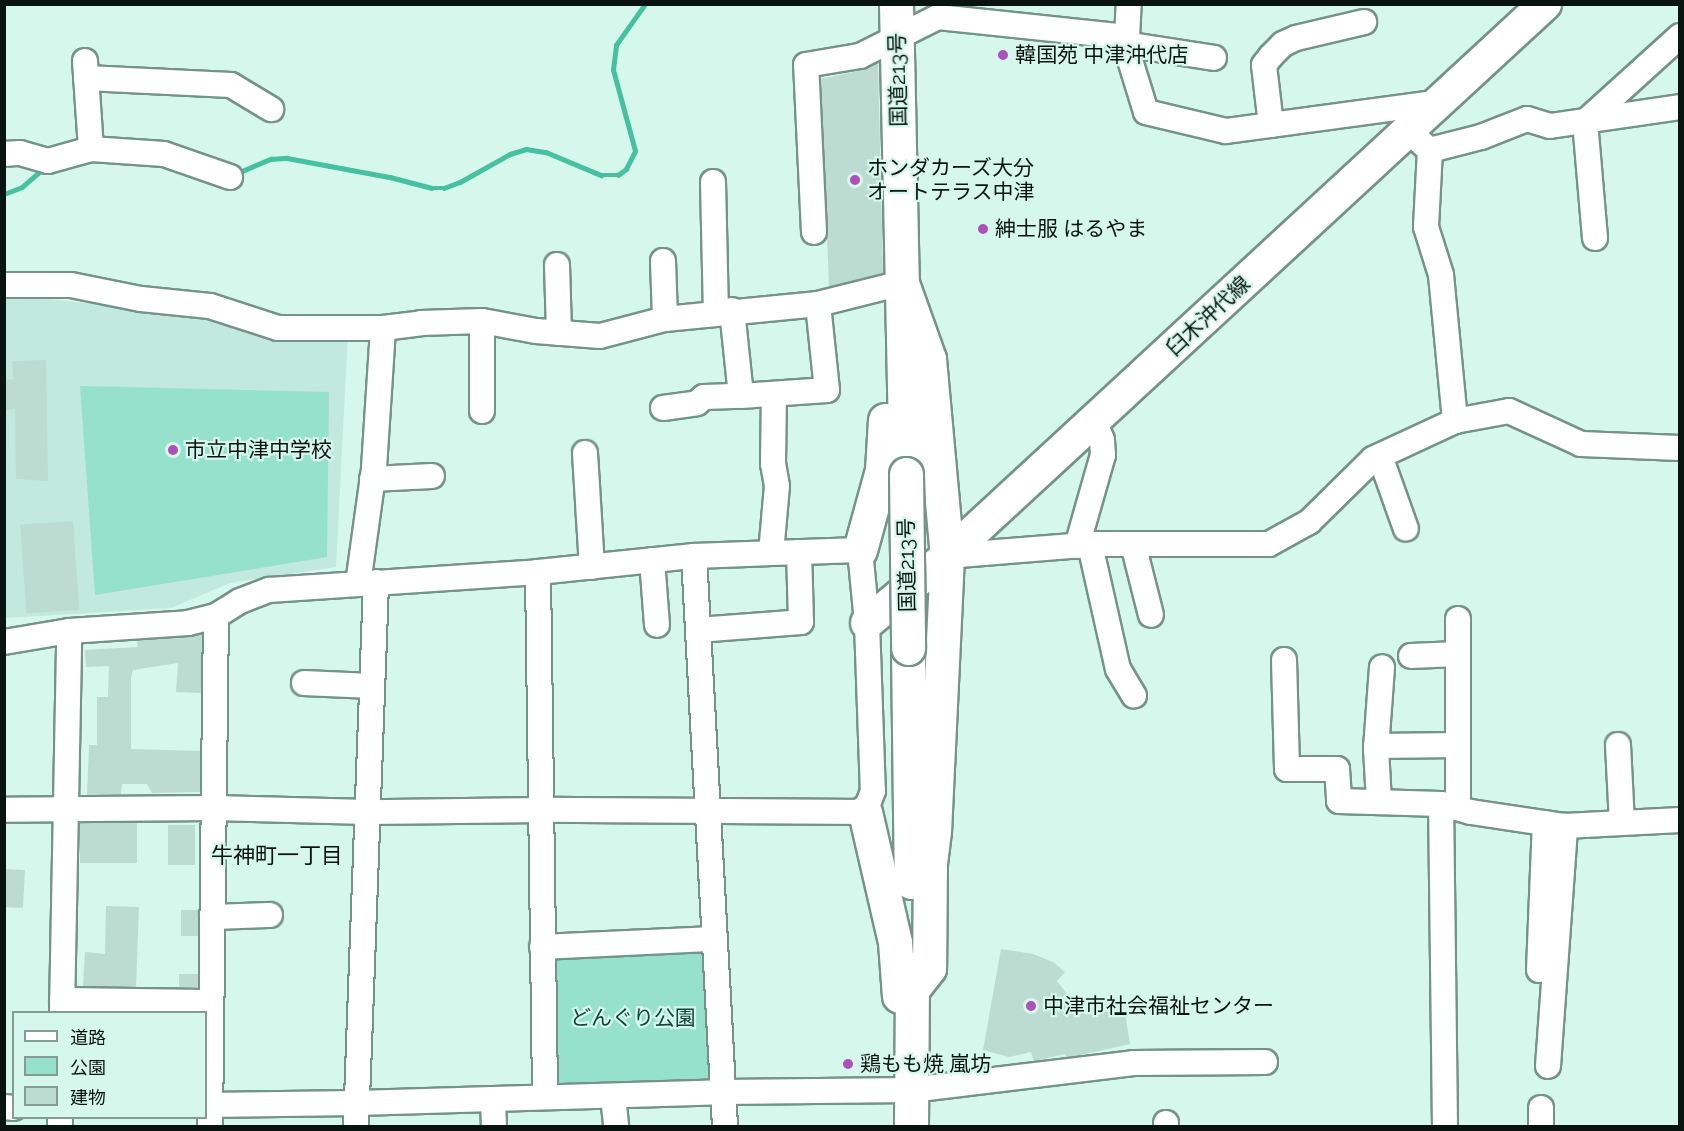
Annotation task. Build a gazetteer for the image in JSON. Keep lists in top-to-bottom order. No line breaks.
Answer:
{"streets":{"highway":["国道213号"],"main road":["臼木沖代線"]},"districts":["牛神町一丁目"],"parks":["どんぐり公園"],"places":["韓国苑 中津沖代店","ホンダカーズ大分 オートテラス中津","紳士服 はるやま","市立中津中学校","中津市社会福祉センター","鶏もも焼 嵐坊"],"legend":["道路","公園","建物"]}
